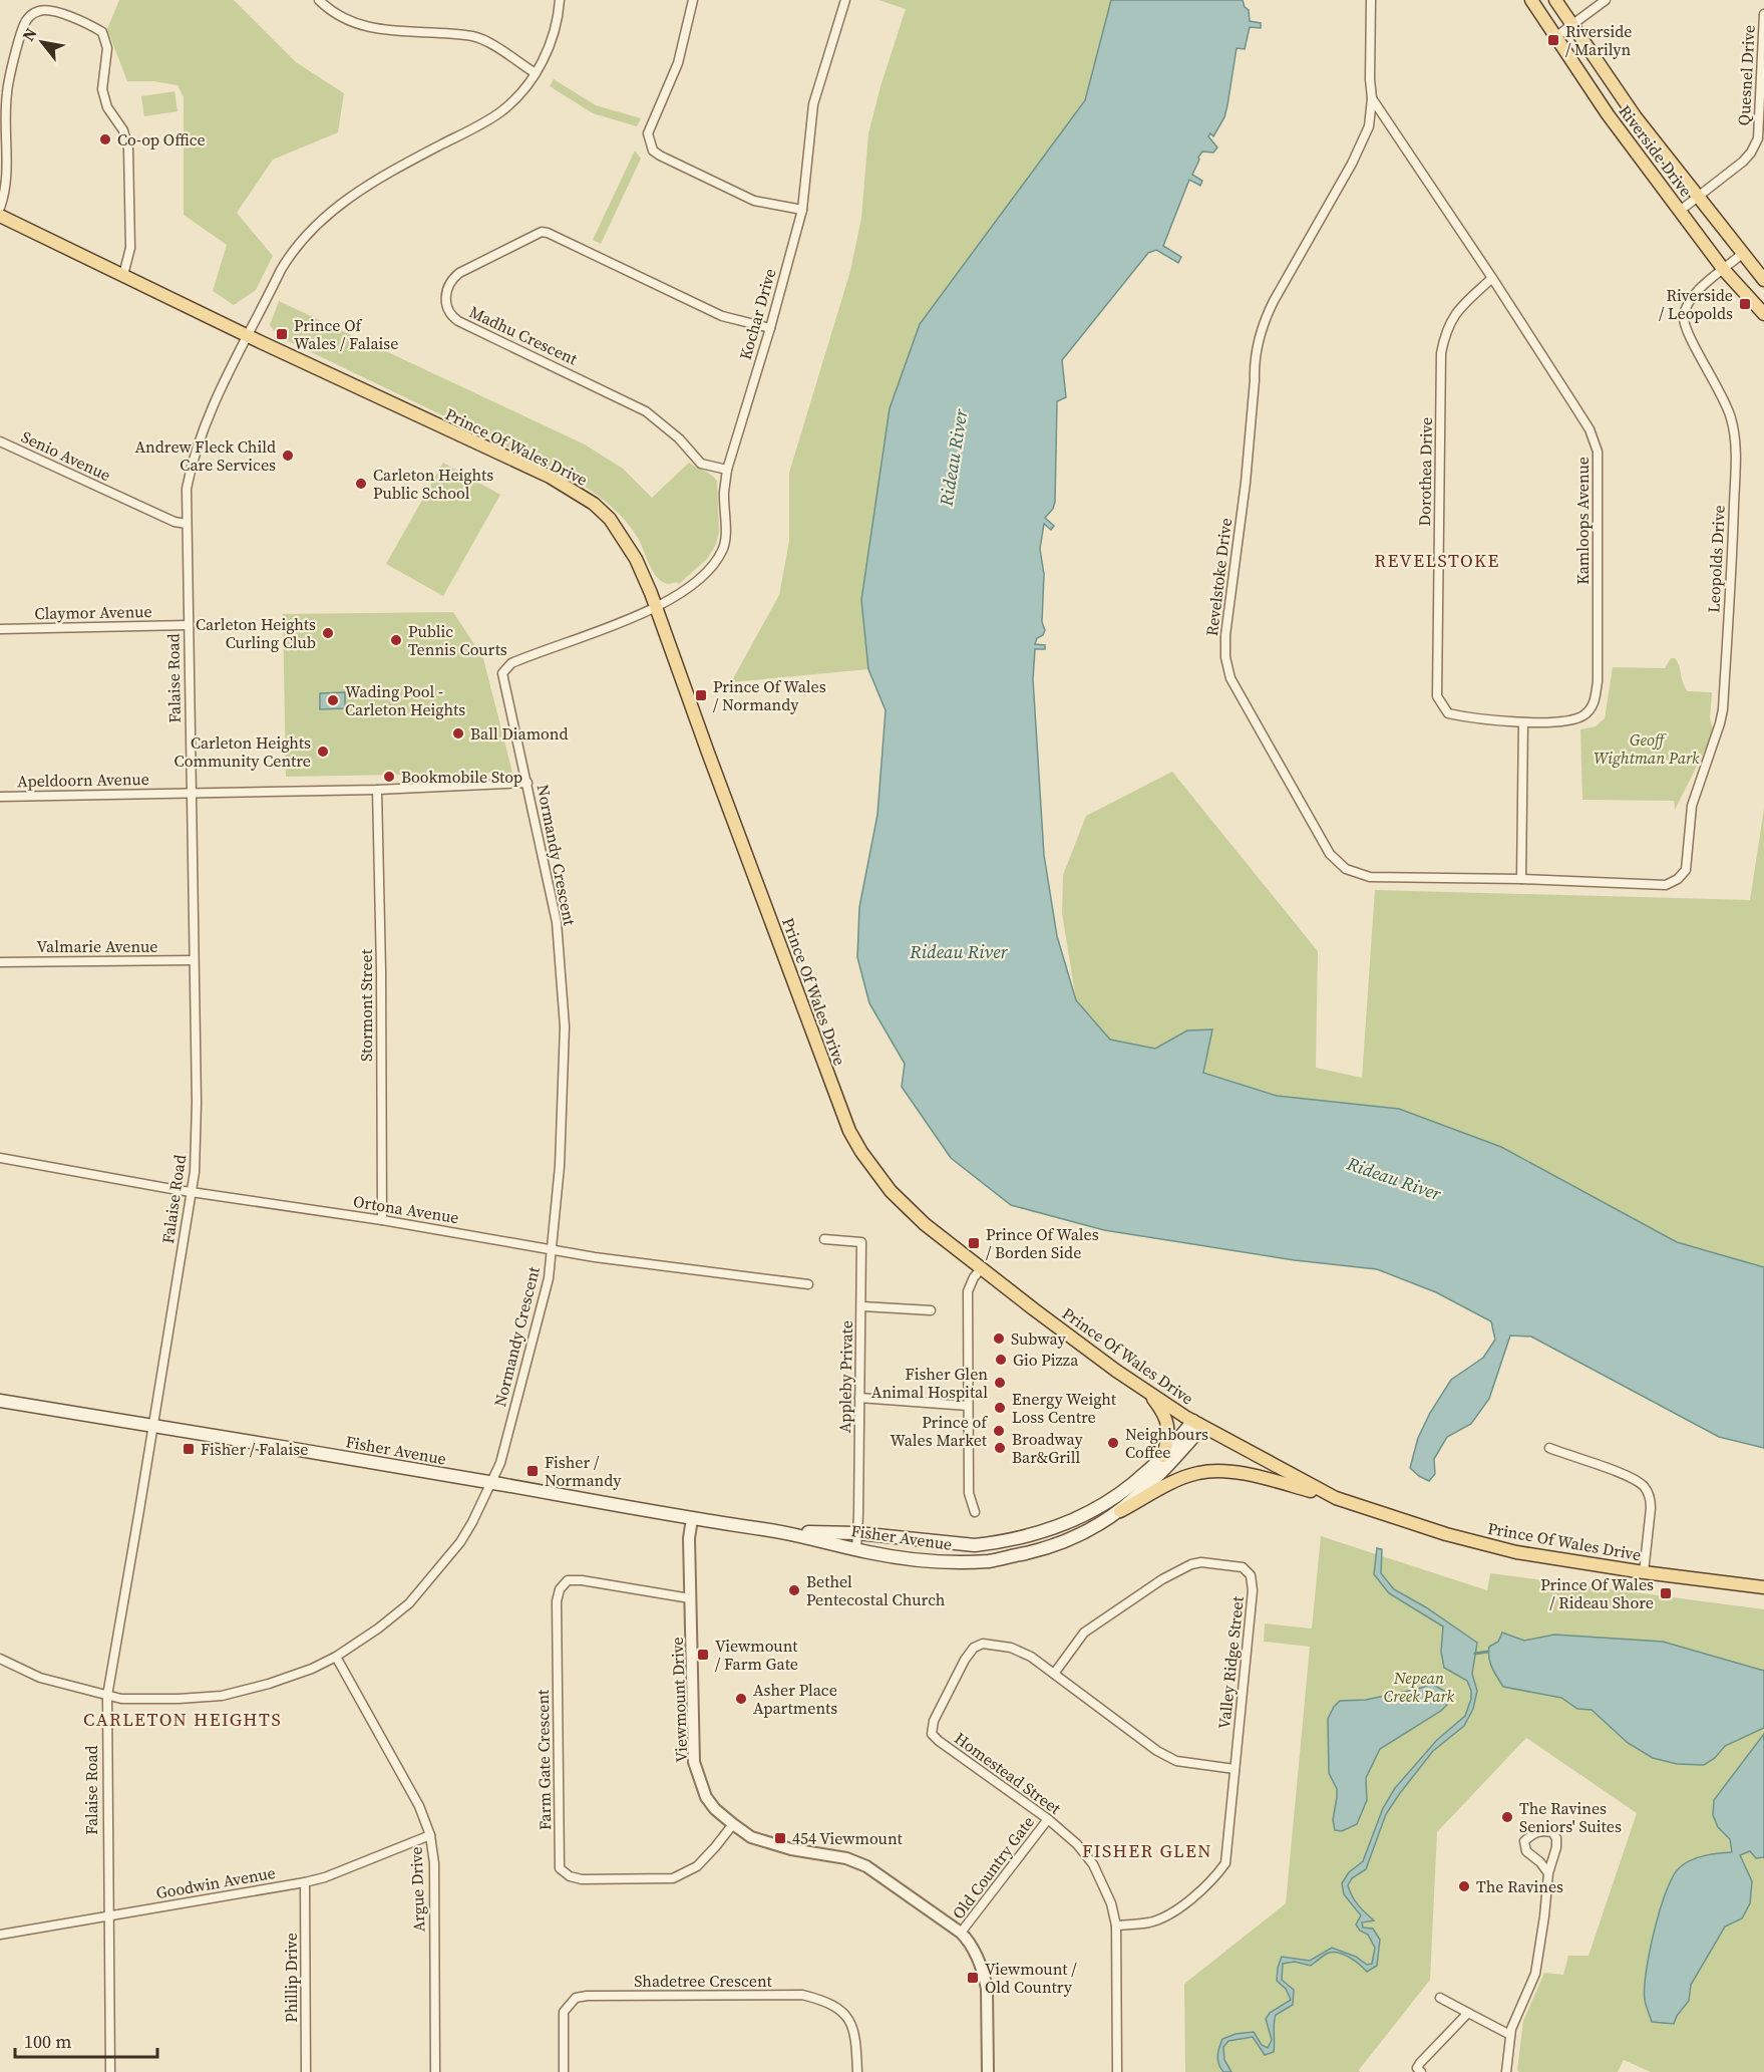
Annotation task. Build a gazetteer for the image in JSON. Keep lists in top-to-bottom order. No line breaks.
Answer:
{"streets":{"main road":["Riverside Drive","Prince Of Wales Drive","Fisher Avenue"],"street":["Quesnel Drive","Kochar Drive","Madhu Crescent","Senio Avenue","Dorothea Drive","Kamloops Avenue","Leopolds Drive","Revelstoke Drive","Claymor Avenue","Falaise Road","Apeldoorn Avenue","Normandy Crescent","Valmarie Avenue","Stormont Street","Ortona Avenue","Appleby Private","Valley Ridge Street","Viewmount Drive","Farm Gate Crescent","Homestead Street","Old Country Gate","Goodwin Avenue","Argue Drive","Phillip Drive","Shadetree Crescent"]},"crossings":[["Quesnel Drive","Riverside Drive"],["Riverside Drive","Leopolds Drive"],["Kochar Drive","Madhu Crescent"],["Kochar Drive","Prince Of Wales Drive"],["Kochar Drive","Normandy Crescent"],["Prince Of Wales Drive","Falaise Road"],["Prince Of Wales Drive","Normandy Crescent"],["Prince Of Wales Drive","Fisher Avenue"],["Senio Avenue","Falaise Road"],["Dorothea Drive","Kamloops Avenue"],["Kamloops Avenue","Revelstoke Drive"],["Leopolds Drive","Revelstoke Drive"],["Claymor Avenue","Falaise Road"],["Falaise Road","Apeldoorn Avenue"],["Falaise Road","Normandy Crescent"],["Falaise Road","Valmarie Avenue"],["Falaise Road","Ortona Avenue"],["Falaise Road","Fisher Avenue"],["Falaise Road","Goodwin Avenue"],["Apeldoorn Avenue","Normandy Crescent"],["Apeldoorn Avenue","Stormont Street"],["Normandy Crescent","Ortona Avenue"],["Normandy Crescent","Fisher Avenue"],["Normandy Crescent","Argue Drive"],["Stormont Street","Ortona Avenue"],["Appleby Private","Fisher Avenue"],["Fisher Avenue","Viewmount Drive"],["Valley Ridge Street","Homestead Street"],["Viewmount Drive","Farm Gate Crescent"],["Viewmount Drive","Old Country Gate"],["Homestead Street","Old Country Gate"],["Goodwin Avenue","Argue Drive"],["Goodwin Avenue","Phillip Drive"]],"districts":["REVELSTOKE","CARLETON HEIGHTS","FISHER GLEN"],"water":["Rideau River"],"parks":["Geoff Wightman Park","Nepean Creek Park"],"places":{"transit":["Riverside / Marilyn","Riverside / Leopolds","Prince Of Wales / Falaise","Prince Of Wales / Normandy","Prince Of Wales / Borden Side","Fisher / Falaise","Fisher / Normandy","Prince Of Wales / Rideau Shore","Viewmount / Farm Gate","454 Viewmount","Viewmount / Old Country"],"other":["Co-op Office","Andrew Fleck Child Care Services","Carleton Heights Public School","Carleton Heights Curling Club","Public Tennis Courts","Wading Pool - Carleton Heights","Ball Diamond","Carleton Heights Community Centre","Bookmobile Stop","Subway","Gio Pizza","Fisher Glen Animal Hospital","Energy Weight Loss Centre","Prince of Wales Market","Neighbours Coffee","Broadway Bar&Grill","Bethel Pentecostal Church","Asher Place Apartments","The Ravines Seniors' Suites","The Ravines"]},"scale_bar":"100 m","north":"top left"}
